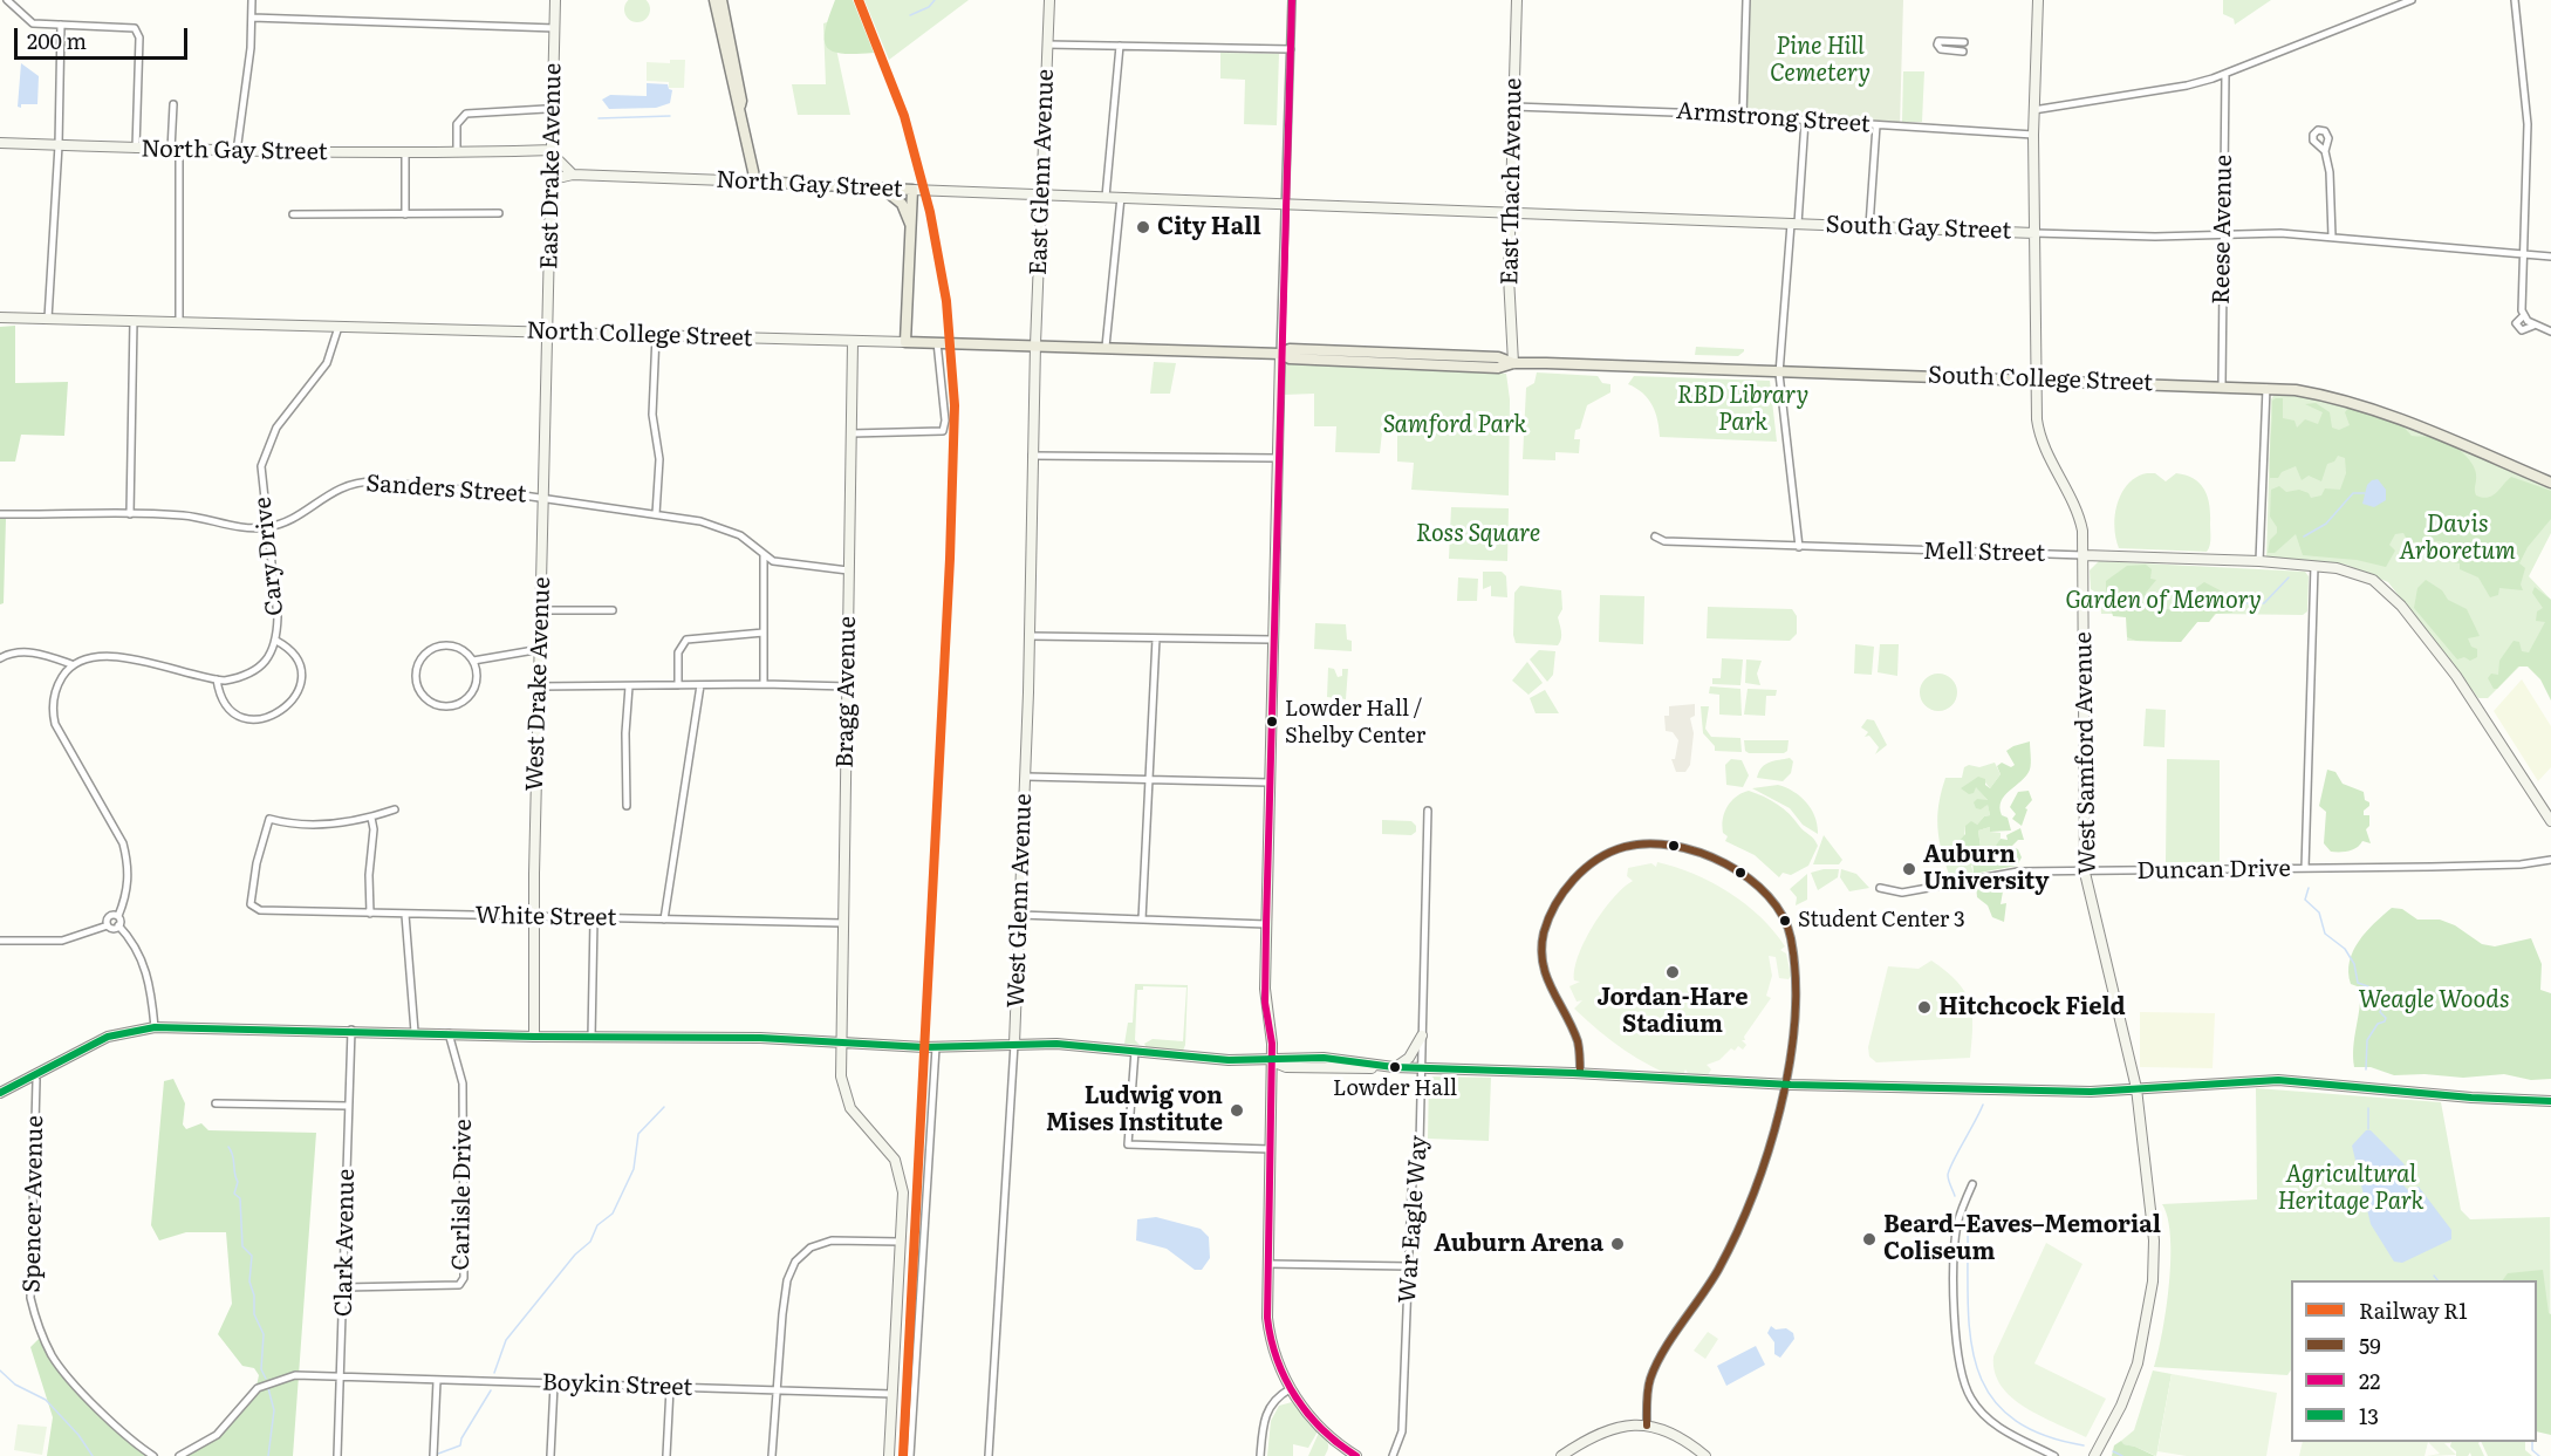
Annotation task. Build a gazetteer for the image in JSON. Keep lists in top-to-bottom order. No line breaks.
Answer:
{"streets":{"main road":["North Gay Street","North College Street","South College Street"],"street":["Armstrong Street","East Drake Avenue","East Glenn Avenue","East Thach Avenue","South Gay Street","Reese Avenue","Sanders Street","Mell Street","Cary Drive","West Drake Avenue","Bragg Avenue","West Samford Avenue","Duncan Drive","West Glenn Avenue","White Street","Carlisle Drive","Spencer Avenue","War Eagle Way","Clark Avenue","Boykin Street"]},"crossings":[["Armstrong Street","East Thach Avenue"],["Armstrong Street","West Samford Avenue"],["North Gay Street","East Drake Avenue"],["North Gay Street","East Glenn Avenue"],["North Gay Street","South Gay Street"],["East Drake Avenue","North College Street"],["East Drake Avenue","West Drake Avenue"],["East Glenn Avenue","North College Street"],["East Glenn Avenue","West Glenn Avenue"],["East Thach Avenue","South Gay Street"],["East Thach Avenue","South College Street"],["South Gay Street","Reese Avenue"],["South Gay Street","West Samford Avenue"],["Reese Avenue","South College Street"],["North College Street","South College Street"],["North College Street","Cary Drive"],["North College Street","West Drake Avenue"],["North College Street","Bragg Avenue"],["North College Street","West Glenn Avenue"],["South College Street","West Samford Avenue"],["Sanders Street","Cary Drive"],["Sanders Street","West Drake Avenue"],["Sanders Street","Bragg Avenue"],["Mell Street","West Samford Avenue"],["West Drake Avenue","White Street"],["Bragg Avenue","White Street"],["Bragg Avenue","Boykin Street"],["West Samford Avenue","Duncan Drive"],["Carlisle Drive","Clark Avenue"],["Clark Avenue","Boykin Street"]],"parks":["Pine Hill Cemetery","RBD Library Park","Samford Park","Davis Arboretum","Ross Square","Garden of Memory","Weagle Woods","Agricultural Heritage Park"],"places":["City Hall","Lowder Hall / Shelby Center","Auburn University","Student Center 3","Jordan-Hare Stadium","Hitchcock Field","Lowder Hall","Ludwig von Mises Institute","Beard–Eaves–Memorial Coliseum","Auburn Arena"],"lines":["rail line R1","transit line 22","transit line 59","transit line 13"],"legend":["Railway R1","59","22","13"],"scale_bar":"200 m"}
